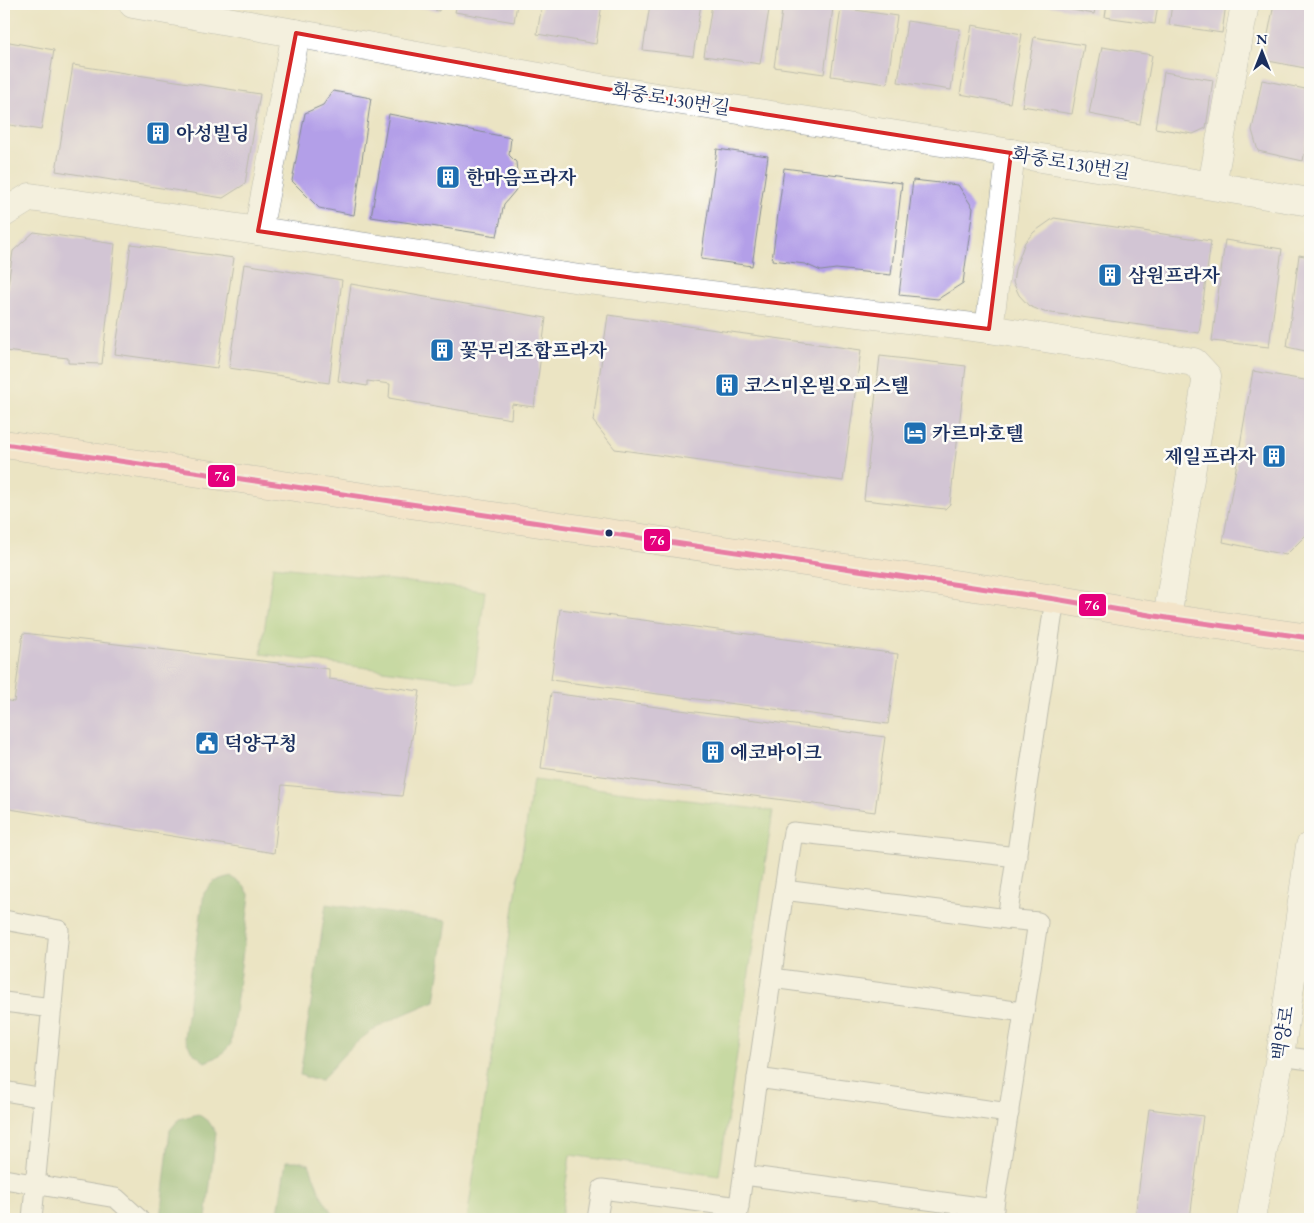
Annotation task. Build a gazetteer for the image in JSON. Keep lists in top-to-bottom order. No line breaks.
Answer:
{"streets":{"street":["화중로130번길","백양로"]},"places":{"building":["아성빌딩","한마음프라자","삼원프라자","꽃무리조합프라자","코스미온빌오피스텔","제일프라자","에코바이크"],"hotel":["카르마호텔"],"public building":["덕양구청"]},"lines":["transit line 76"],"north":"top"}
